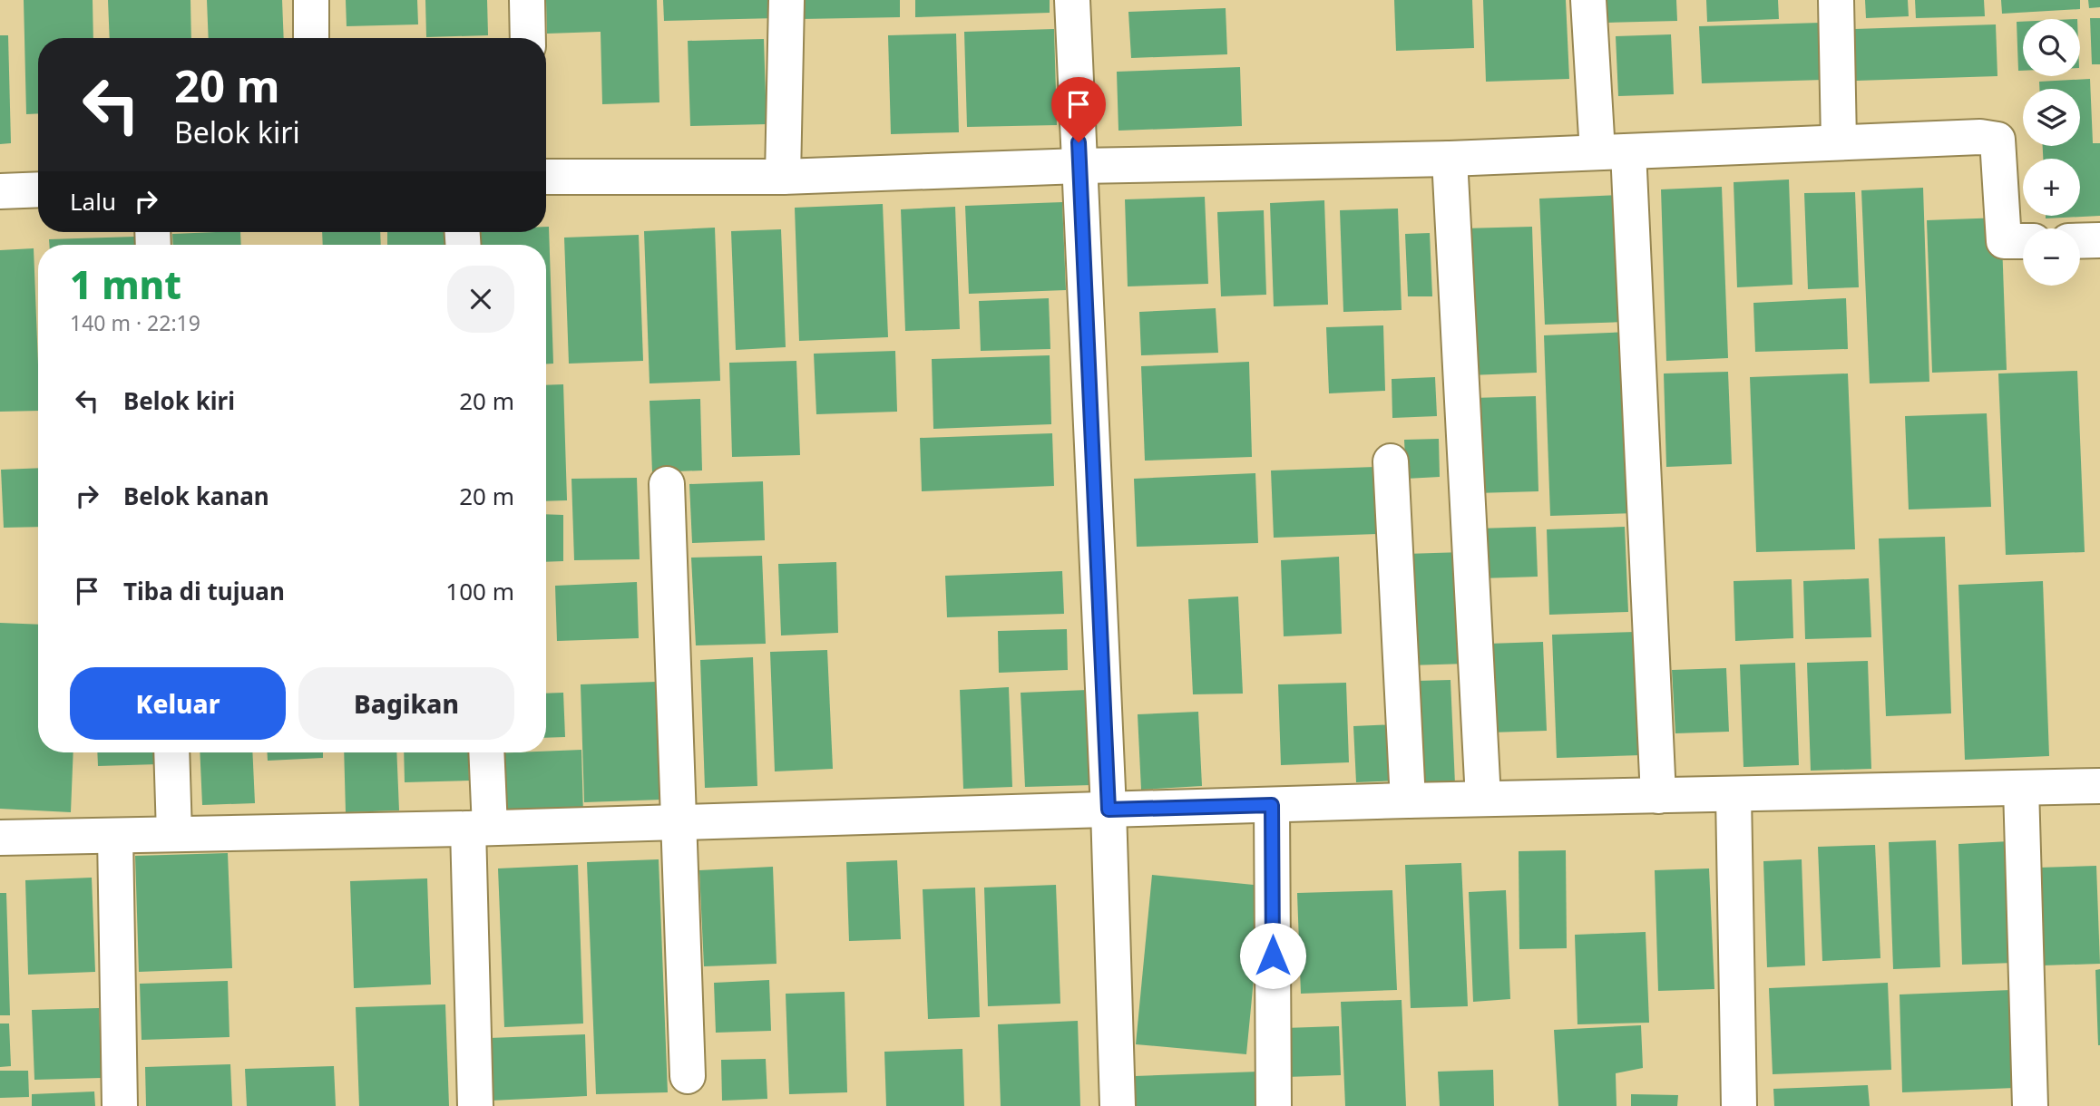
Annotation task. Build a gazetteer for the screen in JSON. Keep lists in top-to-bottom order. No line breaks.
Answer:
{"page":{"map_buttons":["+","−"],"turn":["20 m","Belok kiri"],"then":"Lalu","heading":["1 mnt","140 m · 22:19"],"list":[{"name":"Belok kiri","value":"20 m"},{"name":"Belok kanan","value":"20 m"},{"name":"Tiba di tujuan","value":"100 m"}],"buttons":["Keluar","Bagikan"]}}
